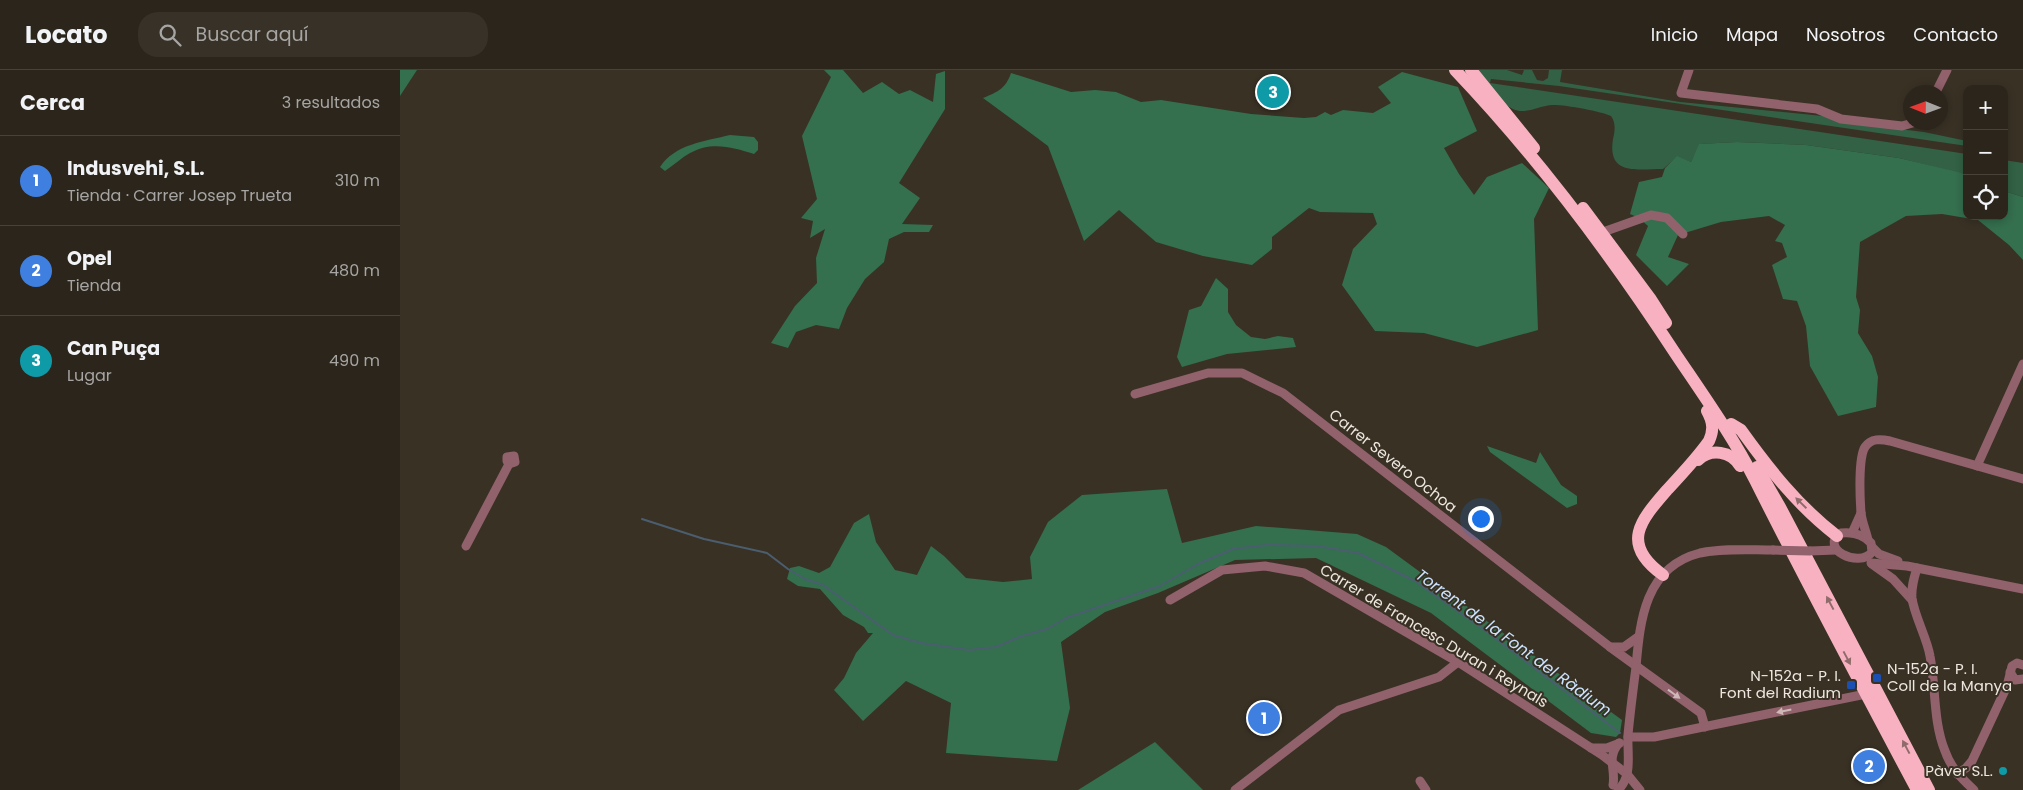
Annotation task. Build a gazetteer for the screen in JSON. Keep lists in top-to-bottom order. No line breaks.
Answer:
{"streets":{"street":["Carrer Severo Ochoa","Carrer de Francesc Duran i Reynals"]},"water":["Torrent de la Font del Ràdium"],"places":{"transit":["N-152a - P. I. Coll de la Manya","N-152a - P. I. Font del Radium"],"other":["Pàver S.L."]},"north":"left","page":{"header":"Locato","search":"Buscar aquí","nav":["Inicio","Mapa","Nosotros","Contacto"],"heading":["Cerca","3 resultados"],"pins":["3","1","2"],"map_buttons":["+","−"],"list":[{"mark":"1","name":"Indusvehi, S.L.","note":"Tienda · Carrer Josep Trueta","value":"310 m"},{"mark":"2","name":"Opel","note":"Tienda","value":"480 m"},{"mark":"3","name":"Can Puça","note":"Lugar","value":"490 m"}]}}
